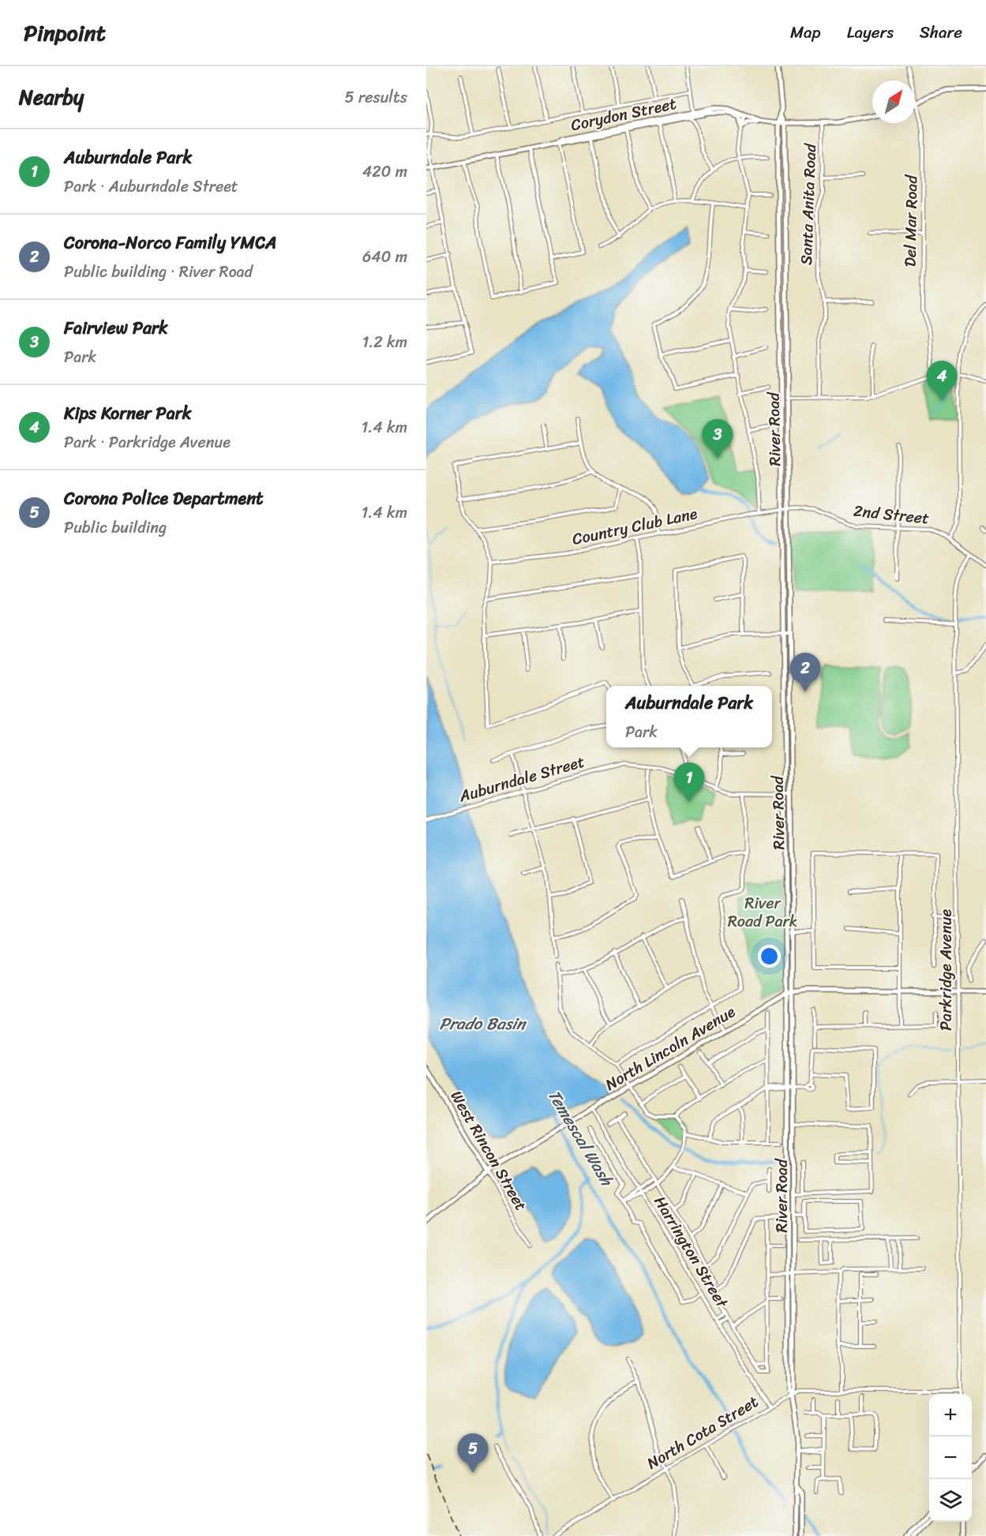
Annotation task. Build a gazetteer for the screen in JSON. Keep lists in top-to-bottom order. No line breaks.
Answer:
{"streets":{"main road":["Corydon Street","River Road","North Lincoln Avenue","West Rincon Street"],"street":["Santa Anita Road","Del Mar Road","2nd Street","Country Club Lane","Auburndale Street","Parkridge Avenue","Harrington Street","North Cota Street"]},"crossings":[["Corydon Street","Santa Anita Road"],["Corydon Street","River Road"],["River Road","2nd Street"],["River Road","Country Club Lane"],["River Road","Auburndale Street"],["River Road","North Lincoln Avenue"],["River Road","North Cota Street"],["2nd Street","Country Club Lane"],["2nd Street","Parkridge Avenue"],["Parkridge Avenue","North Lincoln Avenue"],["Parkridge Avenue","North Cota Street"],["North Lincoln Avenue","West Rincon Street"],["North Lincoln Avenue","Harrington Street"],["Harrington Street","North Cota Street"]],"water":["Prado Basin","Temescal Wash"],"parks":["River Road Park"],"north":"top right","page":{"header":"Pinpoint","nav":["Map","Layers","Share"],"heading":["Nearby","5 results"],"list":[{"mark":"1","name":"Auburndale Park","note":"Park · Auburndale Street","value":"420 m"},{"mark":"2","name":"Corona-Norco Family YMCA","note":"Public building · River Road","value":"640 m"},{"mark":"3","name":"Fairview Park","note":"Park","value":"1.2 km"},{"mark":"4","name":"Kips Korner Park","note":"Park · Parkridge Avenue","value":"1.4 km"},{"mark":"5","name":"Corona Police Department","note":"Public building","value":"1.4 km"}],"pins":["4","3","2","1","5"],"popup":["Auburndale Park","Park"],"map_buttons":["+","−"]}}
